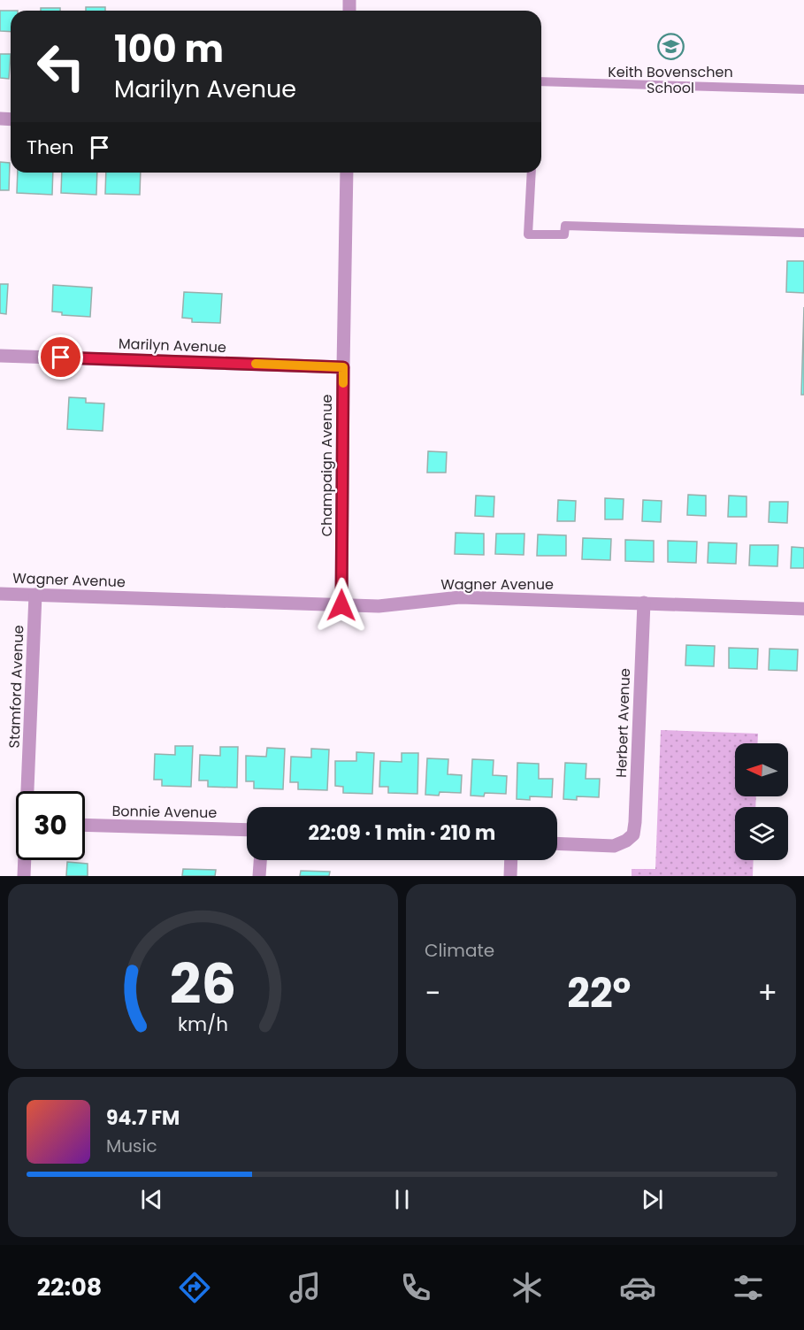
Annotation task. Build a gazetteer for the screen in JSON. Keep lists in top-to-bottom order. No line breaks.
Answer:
{"streets":{"street":["Marilyn Avenue","Champaign Avenue","Wagner Avenue","Stamford Avenue","Herbert Avenue","Bonnie Avenue"]},"crossings":[["Marilyn Avenue","Champaign Avenue"],["Champaign Avenue","Wagner Avenue"],["Wagner Avenue","Stamford Avenue"],["Wagner Avenue","Herbert Avenue"]],"places":{"school or university":["Keith Bovenschen School"]},"north":"left","page":{"turn":["100 m","Marilyn Avenue"],"then":"Then","limit":"30","trip":"22:09 · 1 min · 210 m","tile":"Climate","heat":["−","22°","+"],"song":["94.7 FM","Music"],"tabs":"22:08","gauge":["26","km/h"]}}
